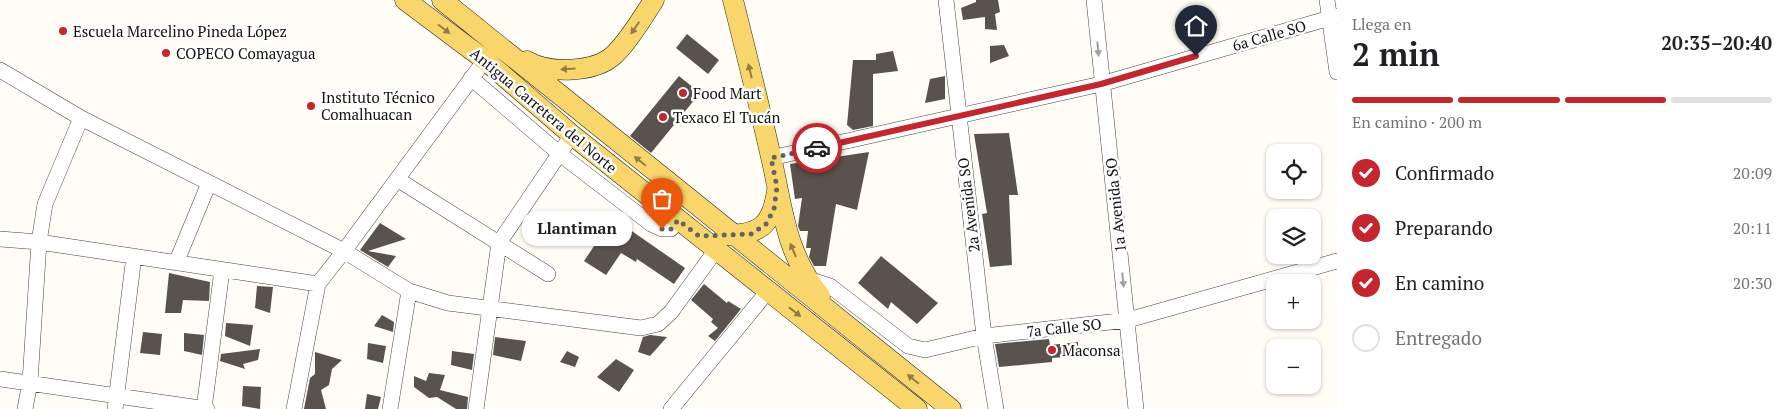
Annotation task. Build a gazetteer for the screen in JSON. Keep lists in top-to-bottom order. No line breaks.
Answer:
{"streets":{"main road":["Antigua Carretera del Norte"],"street":["6a Calle SO","2a Avenida SO","1a Avenida SO","7a Calle SO"]},"crossings":[["6a Calle SO","2a Avenida SO"],["6a Calle SO","1a Avenida SO"],["2a Avenida SO","7a Calle SO"],["1a Avenida SO","7a Calle SO"]],"one_way":["1a Avenida SO"],"places":["Escuela Marcelino Pineda López","COPECO Comayagua","Food Mart","Instituto Técnico Comalhuacan","Texaco El Tucán","Llantiman","Maconsa"],"page":{"heading":["2 min","Llega en","20:35–20:40"],"bar":"En camino · 200 m","map_buttons":["+","−"],"list":[["Confirmado","20:09"],["Preparando","20:11"],["En camino","20:30"],"Entregado"],"bubble":"Llantiman"}}
